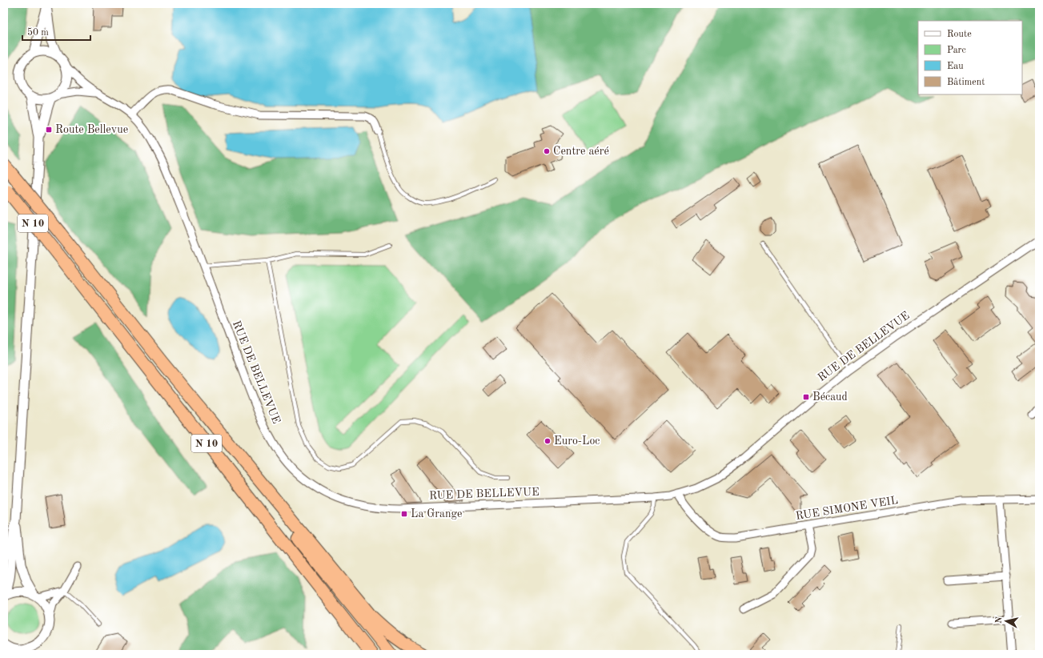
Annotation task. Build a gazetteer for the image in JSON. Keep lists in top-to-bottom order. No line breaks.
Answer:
{"streets":{"highway":["N 10"],"street":["RUE DE BELLEVUE","RUE SIMONE VEIL"]},"crossings":[["RUE DE BELLEVUE","RUE SIMONE VEIL"]],"places":{"transit":["Route Bellevue","Bécaud","La Grange"],"other":["Centre aéré","Euro-Loc"]},"legend":["Route","Parc","Eau","Bâtiment"],"scale_bar":"50 m","north":"left"}
